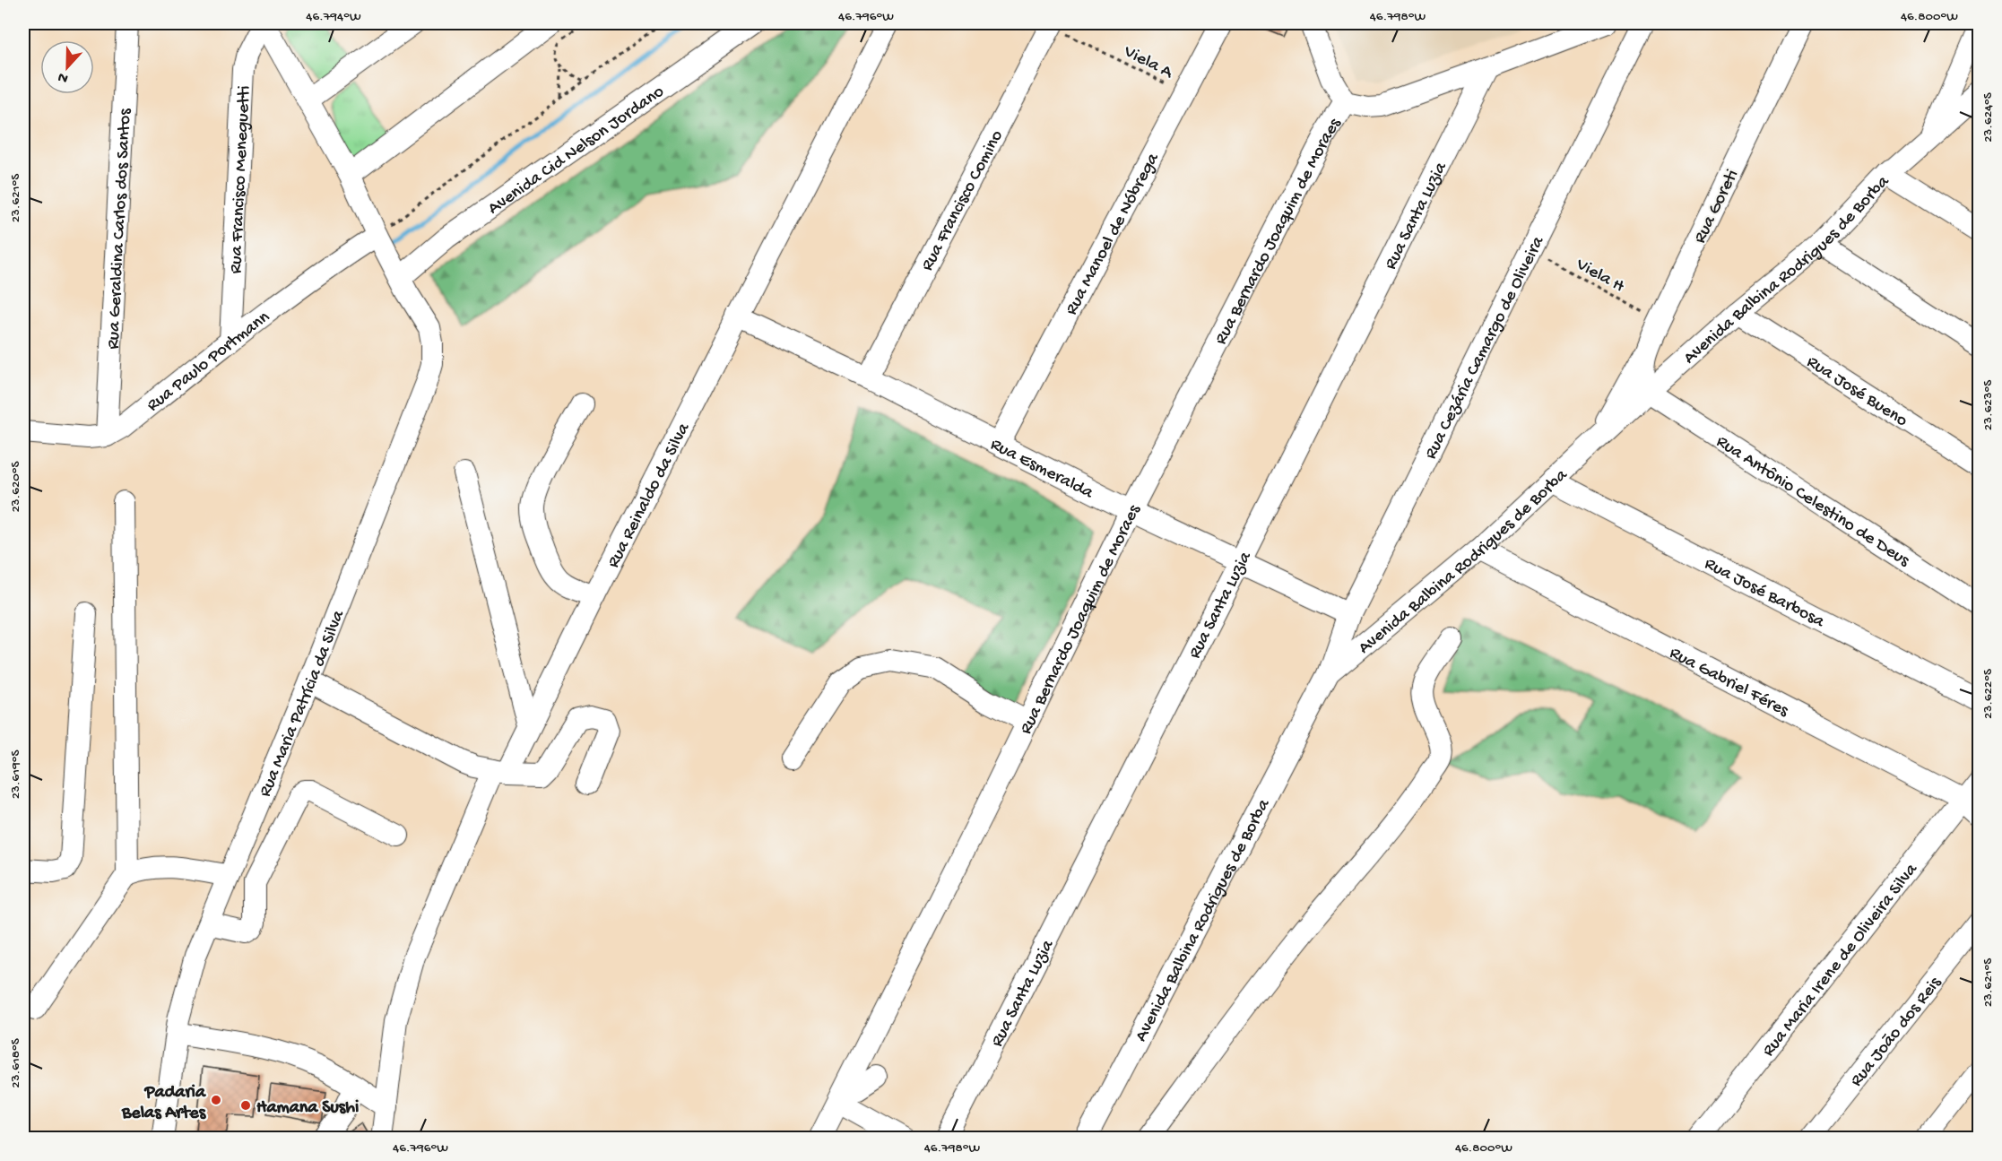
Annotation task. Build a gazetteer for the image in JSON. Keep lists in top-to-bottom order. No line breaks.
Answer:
{"streets":{"street":["Avenida Cid Nelson Jordano","Rua Francisco Meneguetti","Rua Francisco Comino","Rua Goreti","Rua Santa Luzia","Rua Geraldina Carlos dos Santos","Rua Bernardo Joaquim de Moraes","Rua Manoel de Nóbrega","Avenida Balbina Rodrigues de Borba","Rua Cezária Camargo de Oliveira","Rua Paulo Portmann","Rua José Bueno","Rua Esmeralda","Rua Reinaldo da Silva","Rua Antônio Celestino de Deus","Rua José Barbosa","Rua Gabriel Féres","Rua Maria Patrícia da Silva","Rua Maria Irene de Oliveira Silva","Rua João dos Reis"],"path":["Viela A","Viela H"]},"crossings":[["Viela A","Rua Francisco Comino"],["Viela A","Rua Manoel de Nóbrega"],["Avenida Cid Nelson Jordano","Rua Maria Patrícia da Silva"],["Rua Francisco Meneguetti","Rua Paulo Portmann"],["Rua Francisco Meneguetti","Rua Maria Patrícia da Silva"],["Rua Francisco Comino","Rua Esmeralda"],["Rua Goreti","Avenida Balbina Rodrigues de Borba"],["Rua Goreti","Viela H"],["Rua Goreti","Rua Antônio Celestino de Deus"],["Rua Santa Luzia","Rua Esmeralda"],["Rua Geraldina Carlos dos Santos","Rua Paulo Portmann"],["Rua Bernardo Joaquim de Moraes","Rua Esmeralda"],["Rua Manoel de Nóbrega","Rua Esmeralda"],["Avenida Balbina Rodrigues de Borba","Rua Cezária Camargo de Oliveira"],["Avenida Balbina Rodrigues de Borba","Rua José Bueno"],["Avenida Balbina Rodrigues de Borba","Rua Antônio Celestino de Deus"],["Avenida Balbina Rodrigues de Borba","Rua José Barbosa"],["Avenida Balbina Rodrigues de Borba","Rua Gabriel Féres"],["Viela H","Rua Cezária Camargo de Oliveira"],["Rua Cezária Camargo de Oliveira","Rua Esmeralda"],["Rua Paulo Portmann","Rua Maria Patrícia da Silva"],["Rua Esmeralda","Rua Reinaldo da Silva"],["Rua Gabriel Féres","Rua Maria Irene de Oliveira Silva"]],"places":["Padaria Belas Artes","Hamana Sushi"],"north":"bottom","coordinates":["46.794°W","46.796°W","46.798°W","46.800°W","23.624°S","23.621°S","23.623°S","23.620°S","23.622°S","23.619°S","23.618°S"]}
